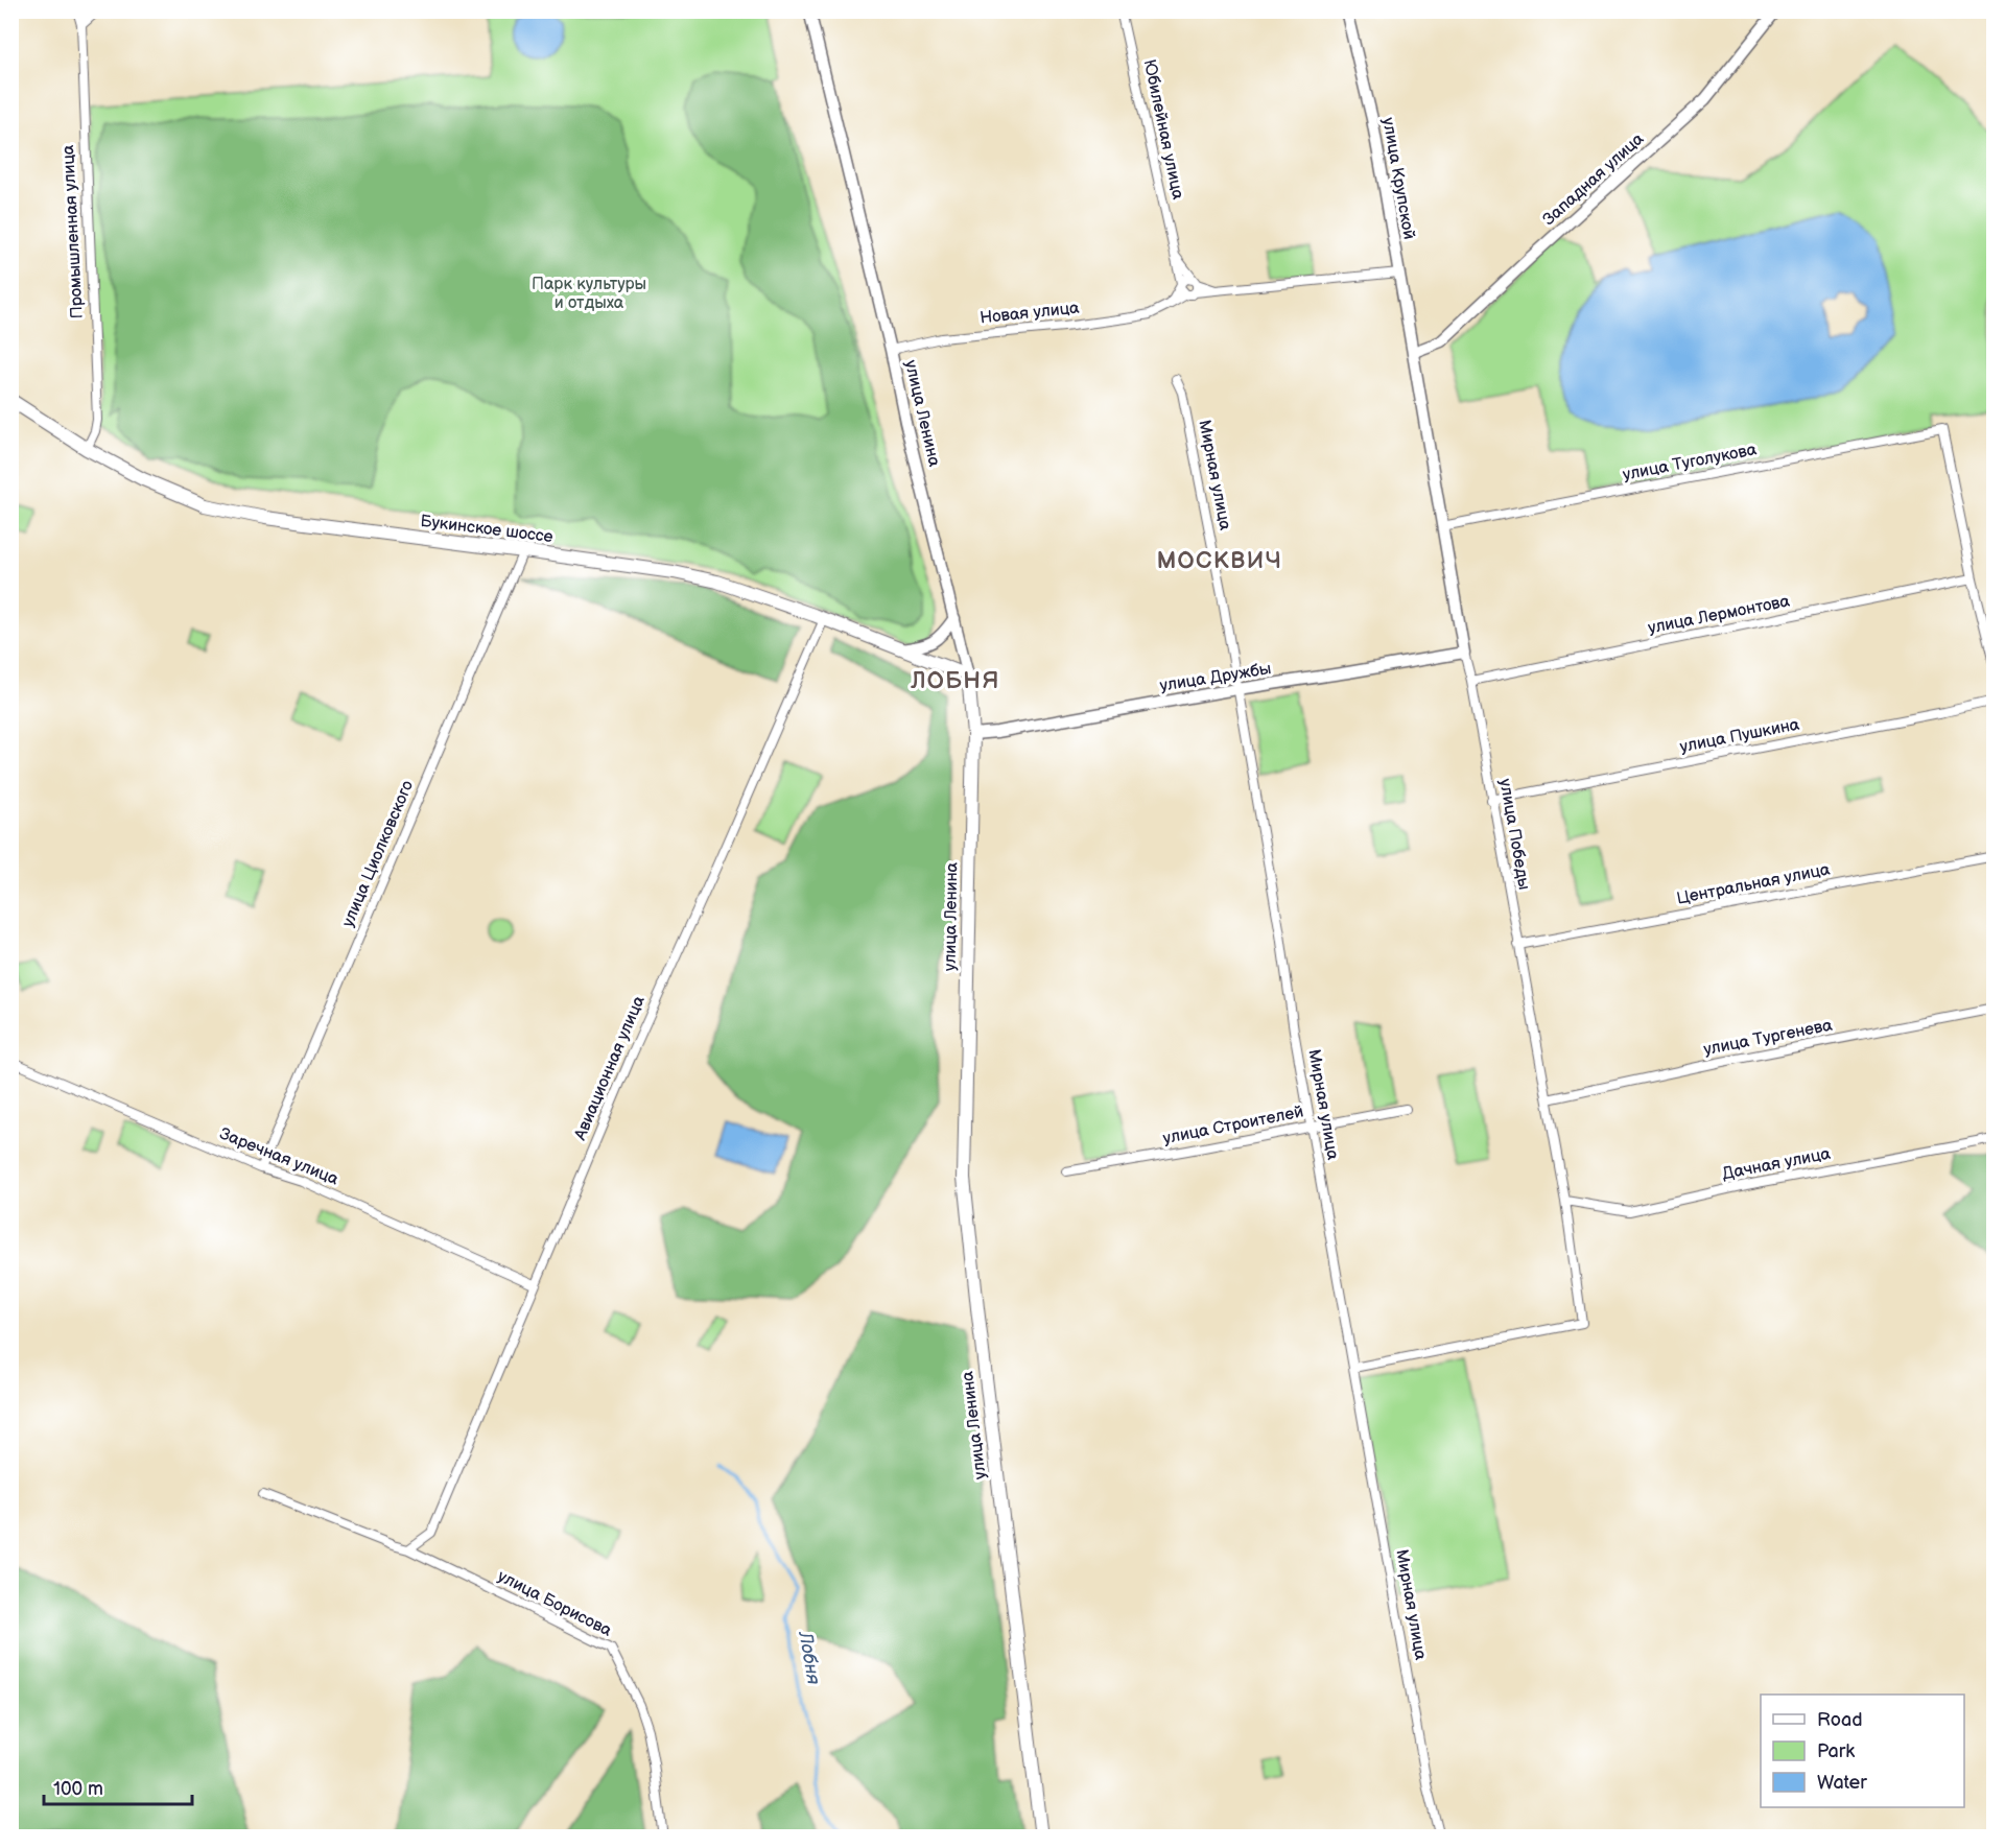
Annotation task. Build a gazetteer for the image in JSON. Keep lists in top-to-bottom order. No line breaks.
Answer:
{"streets":{"main road":["улица Ленина","Букинское шоссе"],"street":["Юбилейная улица","улица Крупской","Западная улица","Промышленная улица","Новая улица","улица Туголукова","Мирная улица","улица Лермонтова","улица Дружбы","улица Пушкина","улица Победы","улица Циолковского","Центральная улица","улица Тургенева","Авиационная улица","улица Строителей","Заречная улица","Дачная улица","улица Борисова"]},"crossings":[["Юбилейная улица","Новая улица"],["улица Крупской","Западная улица"],["улица Крупской","улица Победы"],["Западная улица","улица Победы"],["Промышленная улица","Букинское шоссе"],["Новая улица","улица Ленина"],["улица Ленина","Букинское шоссе"],["улица Ленина","улица Дружбы"],["улица Туголукова","улица Лермонтова"],["улица Туголукова","улица Победы"],["Мирная улица","улица Дружбы"],["Мирная улица","улица Победы"],["Мирная улица","улица Строителей"],["Букинское шоссе","улица Циолковского"],["Букинское шоссе","Авиационная улица"],["улица Лермонтова","улица Победы"],["улица Дружбы","улица Победы"],["улица Пушкина","улица Победы"],["улица Победы","Центральная улица"],["улица Победы","улица Тургенева"],["улица Победы","Дачная улица"],["улица Циолковского","Заречная улица"],["Авиационная улица","Заречная улица"],["Авиационная улица","улица Борисова"]],"districts":["МОСКВИЧ","ЛОБНЯ"],"water":["Лобня"],"parks":["Парк культуры и отдыха"],"legend":["Road","Park","Water"],"scale_bar":"100 m"}
